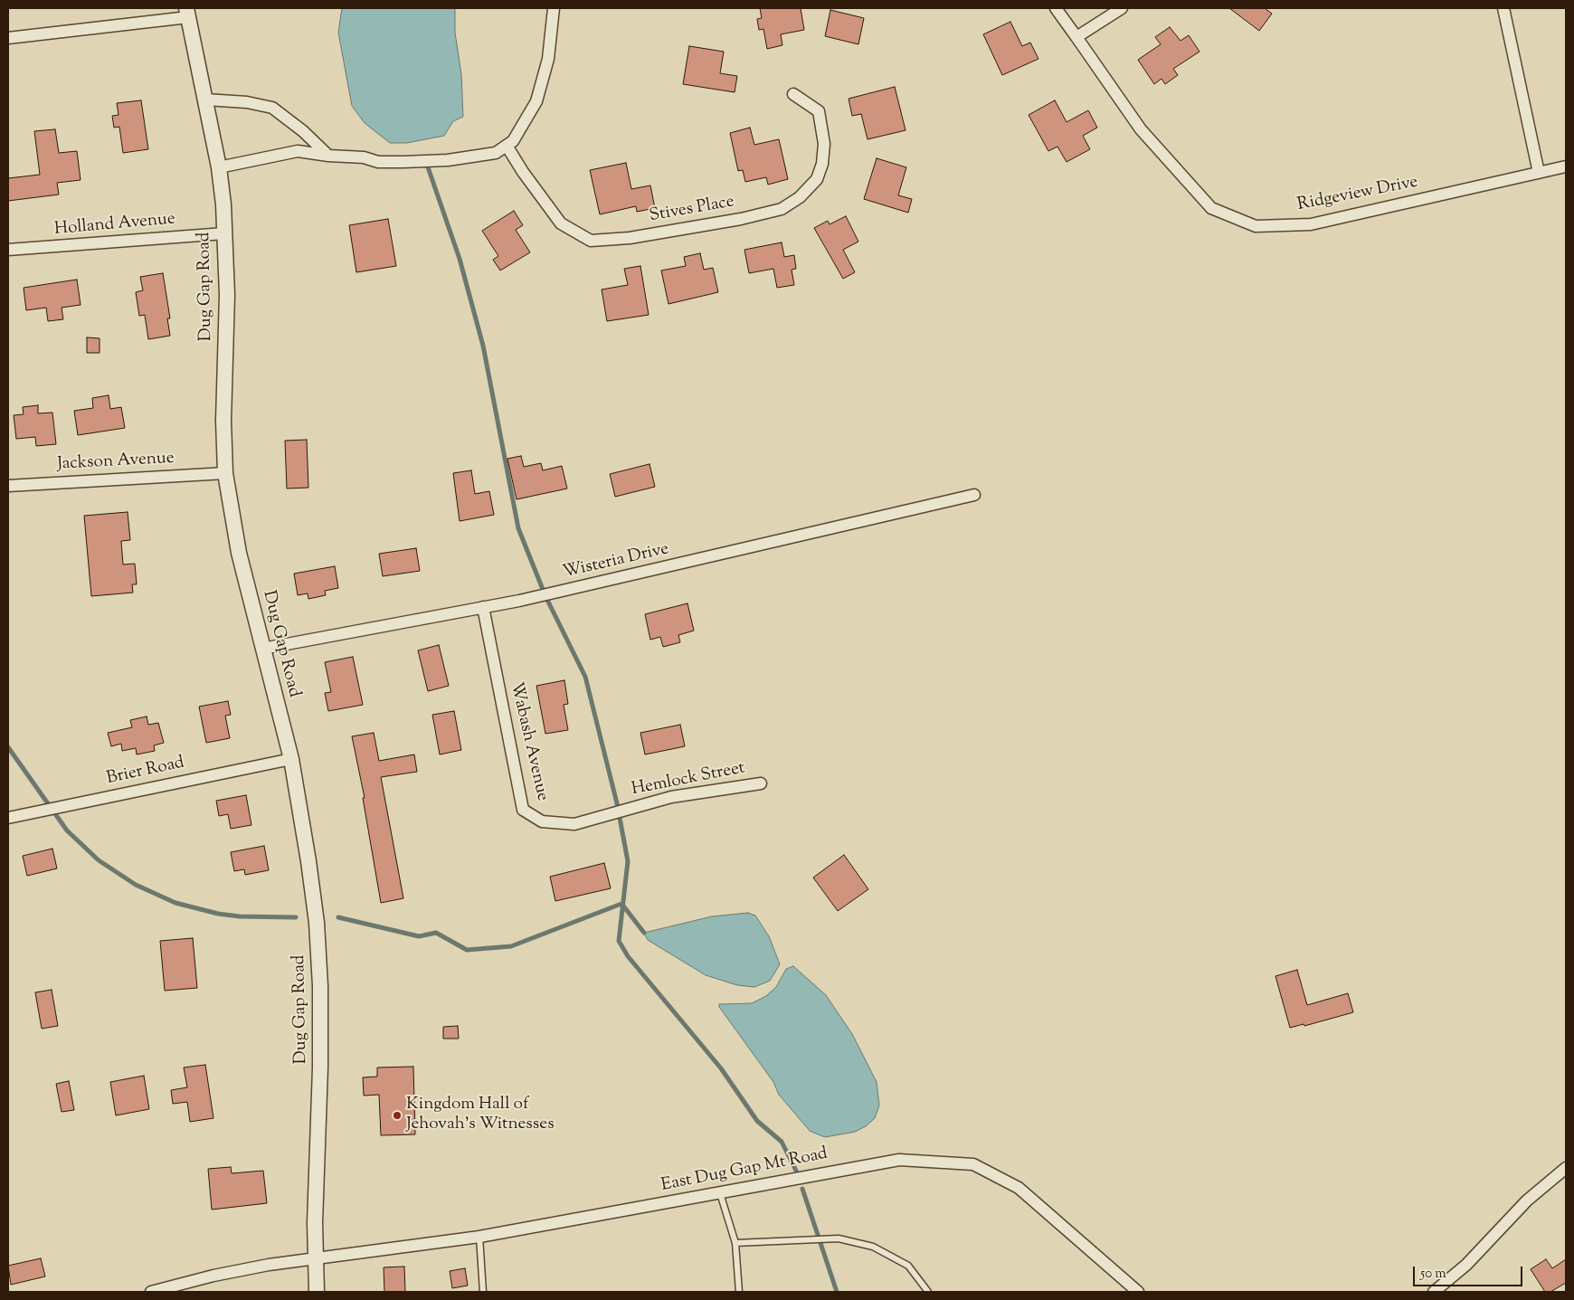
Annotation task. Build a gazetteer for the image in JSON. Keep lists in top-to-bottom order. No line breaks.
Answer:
{"streets":{"street":["Ridgeview Drive","Stives Place","Holland Avenue","Dug Gap Road","Jackson Avenue","Wisteria Drive","Wabash Avenue","Brier Road","Hemlock Street","East Dug Gap Mt Road"]},"crossings":[["Holland Avenue","Dug Gap Road"],["Dug Gap Road","Jackson Avenue"],["Dug Gap Road","Wisteria Drive"],["Dug Gap Road","Brier Road"],["Dug Gap Road","East Dug Gap Mt Road"],["Wisteria Drive","Wabash Avenue"],["Wabash Avenue","Hemlock Street"]],"places":["Kingdom Hall of Jehovah’s Witnesses"],"scale_bar":"50 m"}
